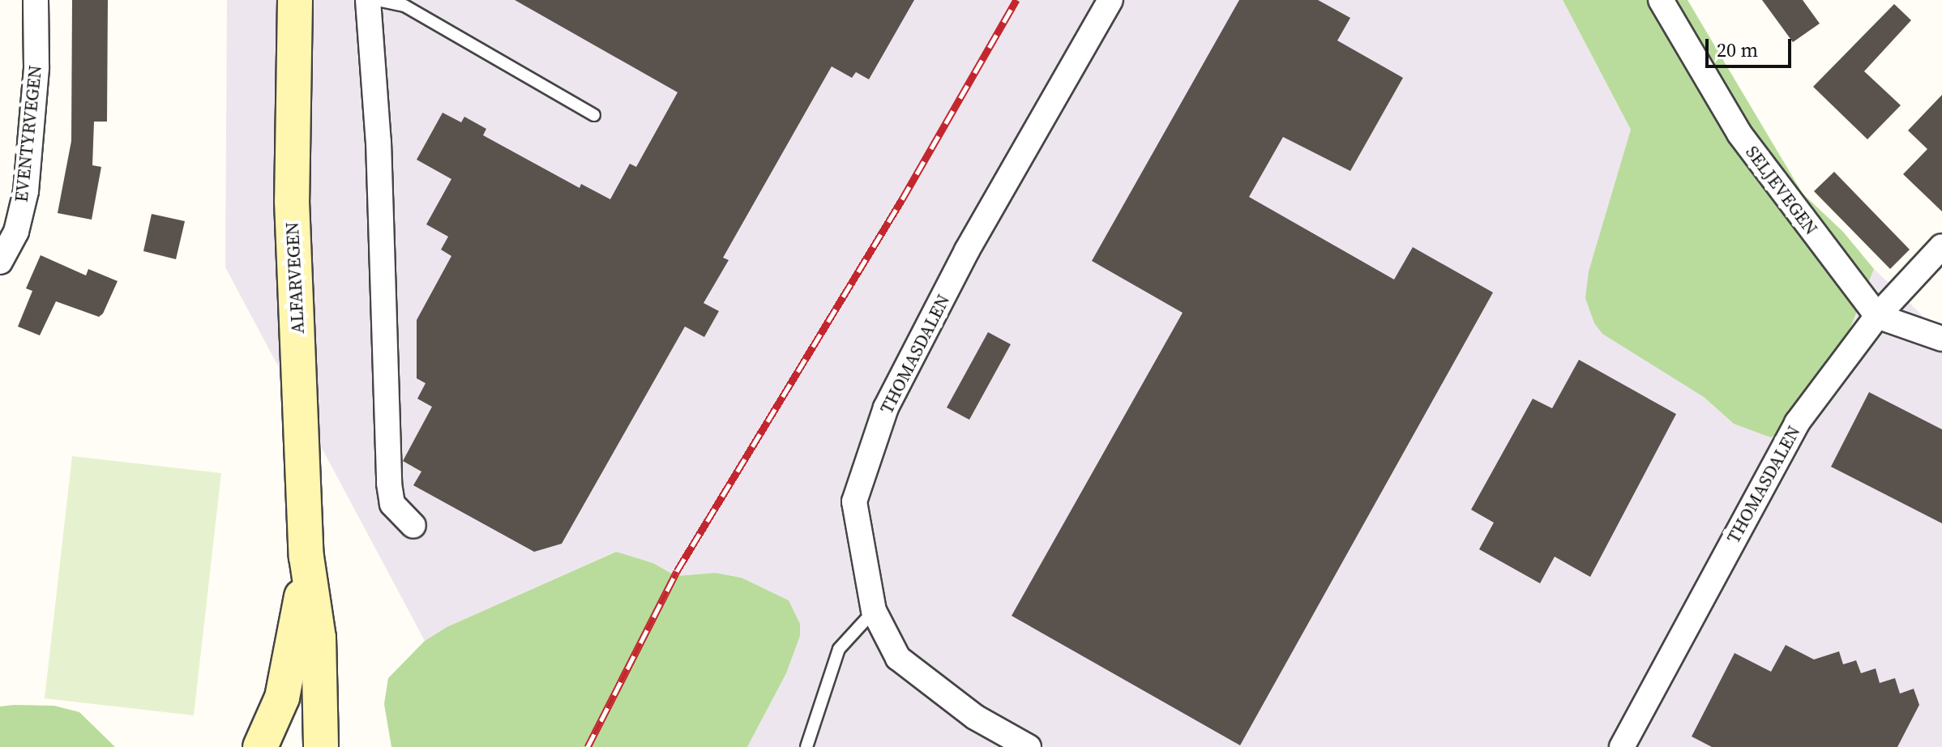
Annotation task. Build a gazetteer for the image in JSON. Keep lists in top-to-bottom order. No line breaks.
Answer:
{"streets":{"main road":["ALFARVEGEN"],"street":["EVENTYRVEGEN","SELJEVEGEN","THOMASDALEN"]},"crossings":[["SELJEVEGEN","THOMASDALEN"]],"scale_bar":"20 m"}
